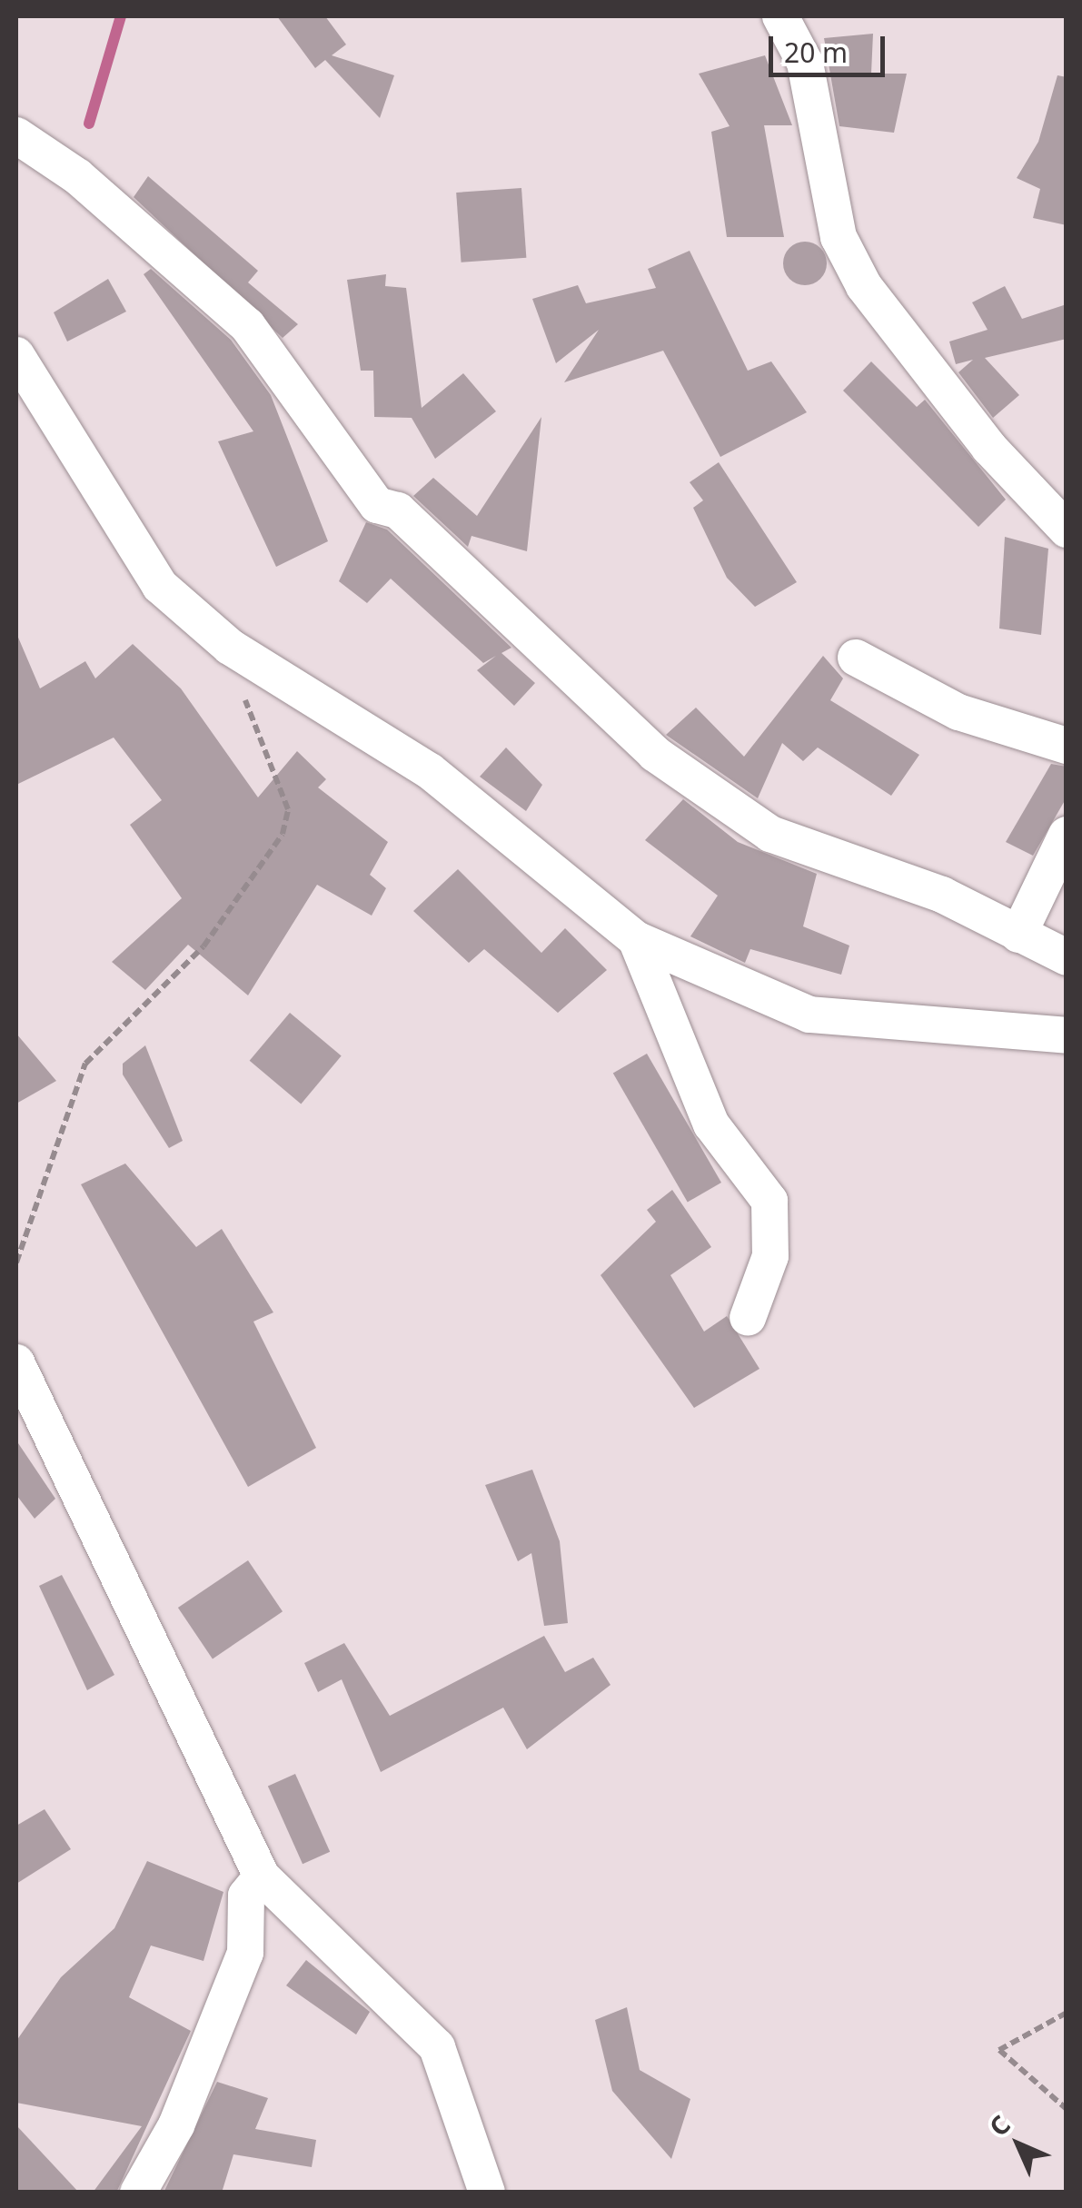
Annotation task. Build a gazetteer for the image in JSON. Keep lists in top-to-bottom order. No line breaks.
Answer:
{"scale_bar":"20 m","north":"top left"}
